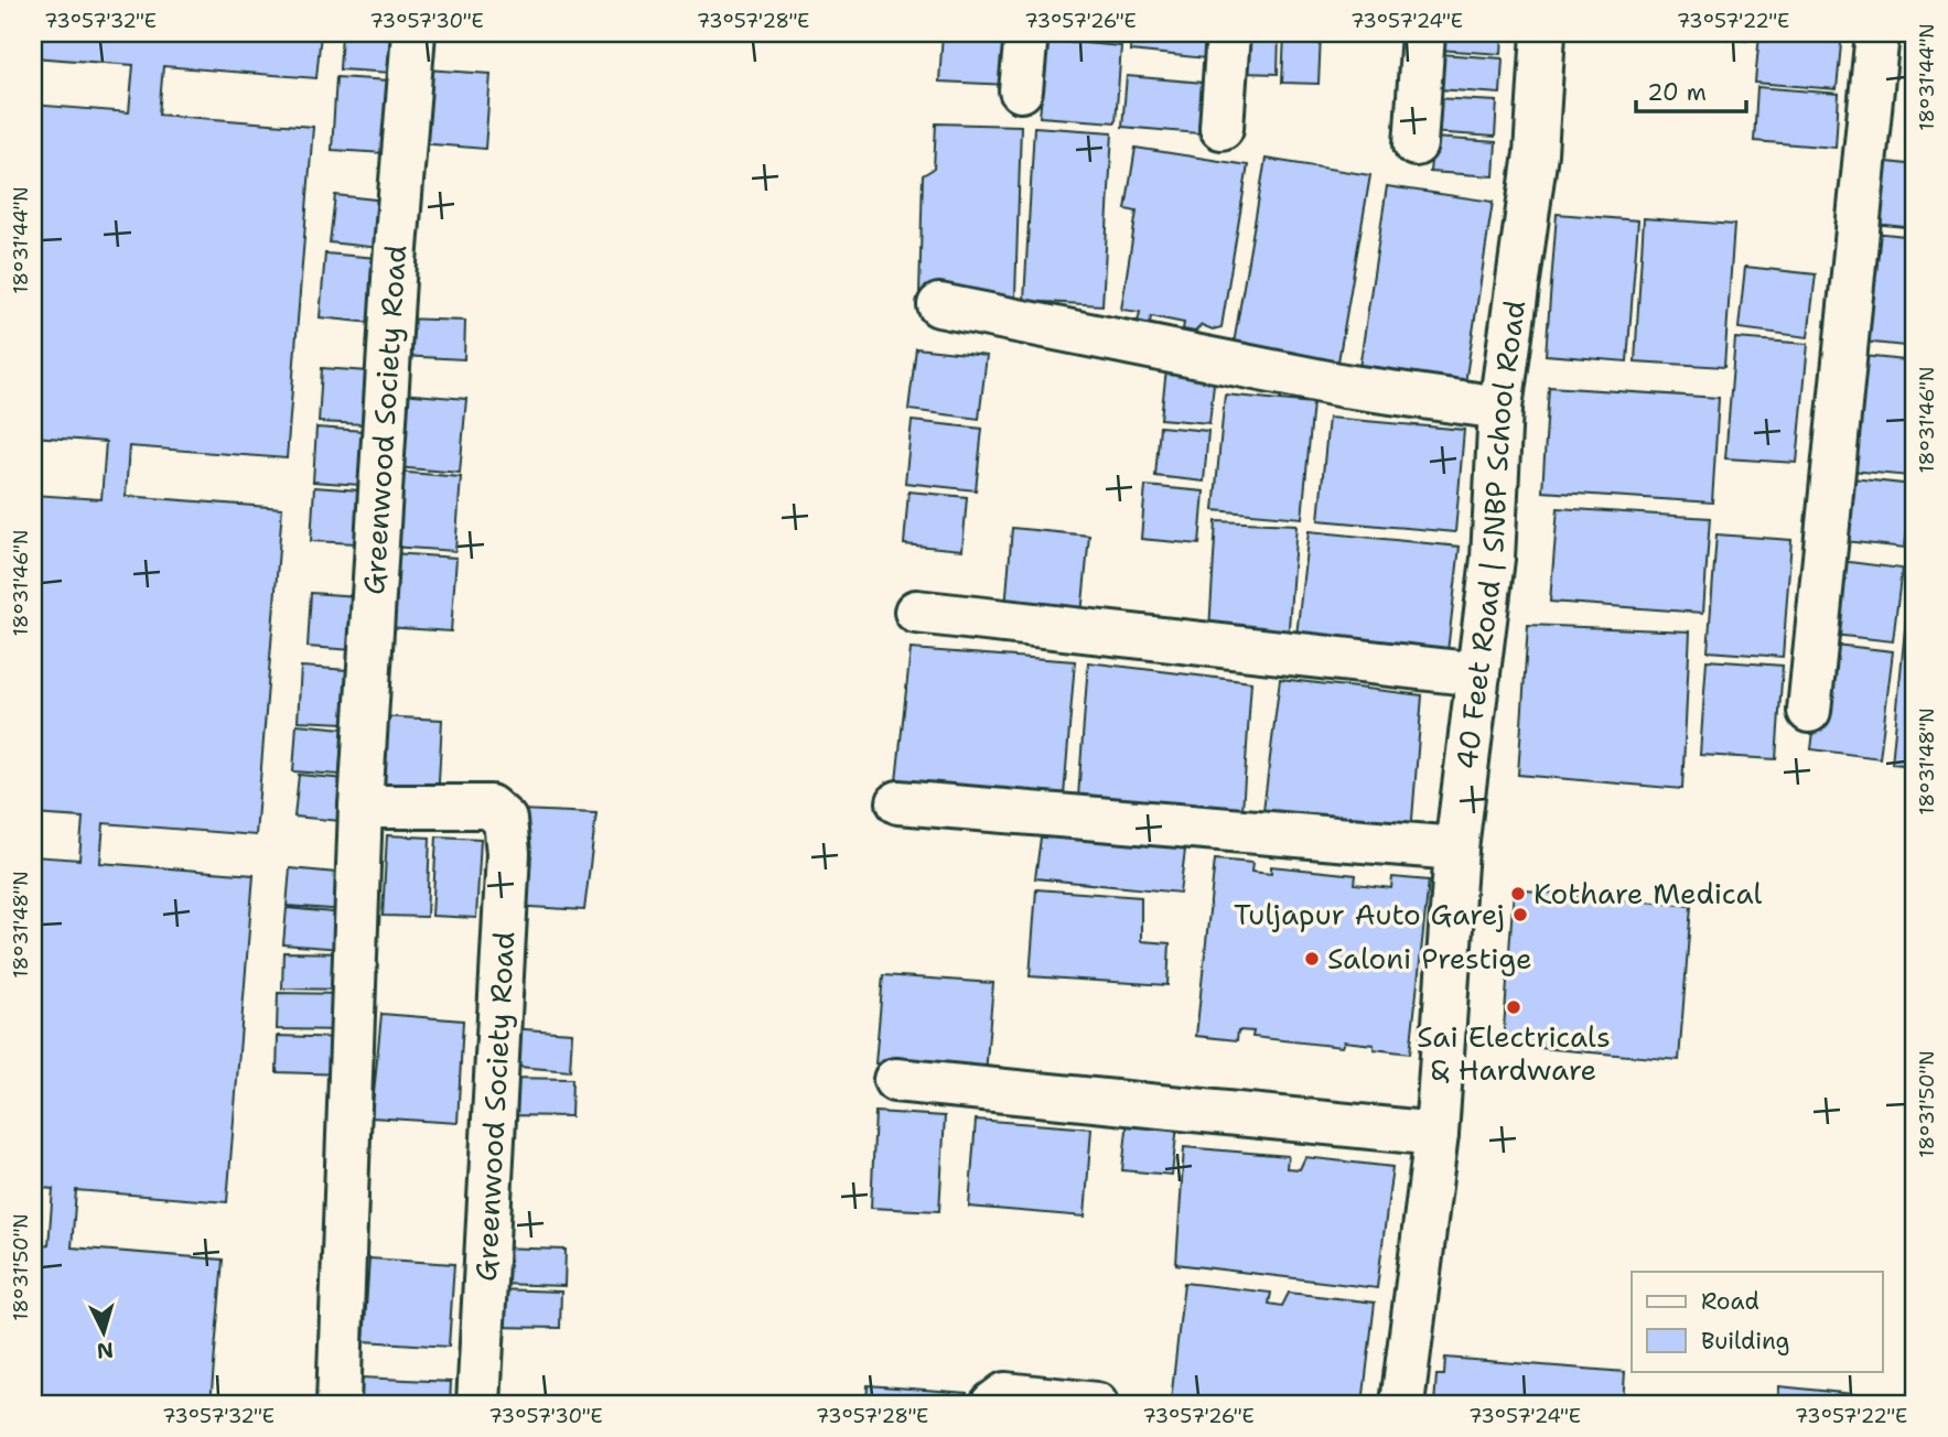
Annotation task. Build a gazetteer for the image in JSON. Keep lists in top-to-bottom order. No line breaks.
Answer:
{"streets":{"street":["Greenwood Society Road","40 Feet Road | SNBP School Road"]},"places":["Kothare Medical","Tuljapur Auto Garej","Saloni Prestige","Sai Electricals & Hardware"],"legend":["Road","Building"],"scale_bar":"20 m","north":"bottom","coordinates":["73°57'32\"E","73°57'30\"E","73°57'28\"E","73°57'26\"E","73°57'24\"E","73°57'22\"E","18°31'44\"N","18°31'46\"N","18°31'48\"N","18°31'50\"N"]}
